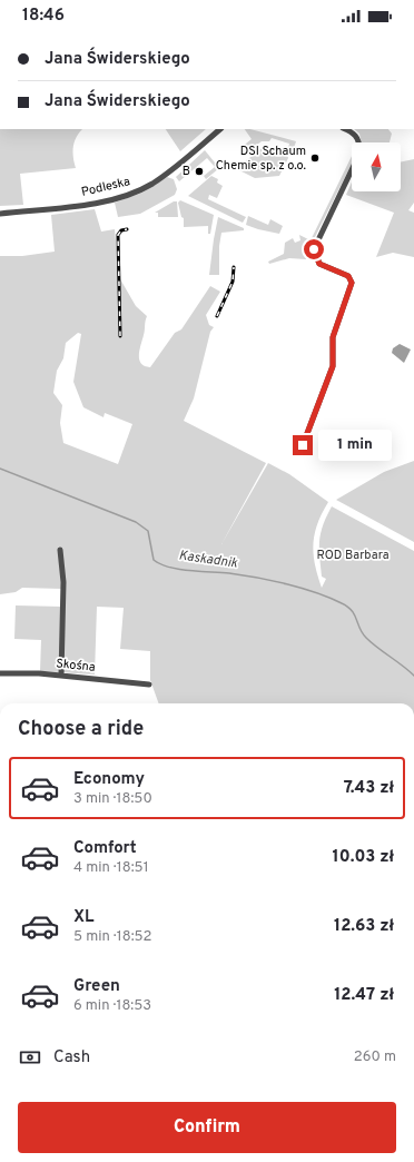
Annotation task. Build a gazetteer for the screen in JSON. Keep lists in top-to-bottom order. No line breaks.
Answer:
{"streets":{"street":["Podleska","Skośna"]},"water":["Kaskadnik"],"parks":["ROD Barbara"],"places":["DSI Schaum Chemie sp. z o.o.","B"],"north":"top","page":{"status":"18:46","banner":["Jana Świderskiego","Jana Świderskiego"],"bubble":"1 min","heading":"Choose a ride","list":[{"name":"Economy","note":"3 min · 18:50","value":"7.43 zł"},{"name":"Comfort","note":"4 min · 18:51","value":"10.03 zł"},{"name":"XL","note":"5 min · 18:52","value":"12.63 zł"},{"name":"Green","note":"6 min · 18:53","value":"12.47 zł"}],"pay":["Cash","260 m"],"buttons":"Confirm"}}
